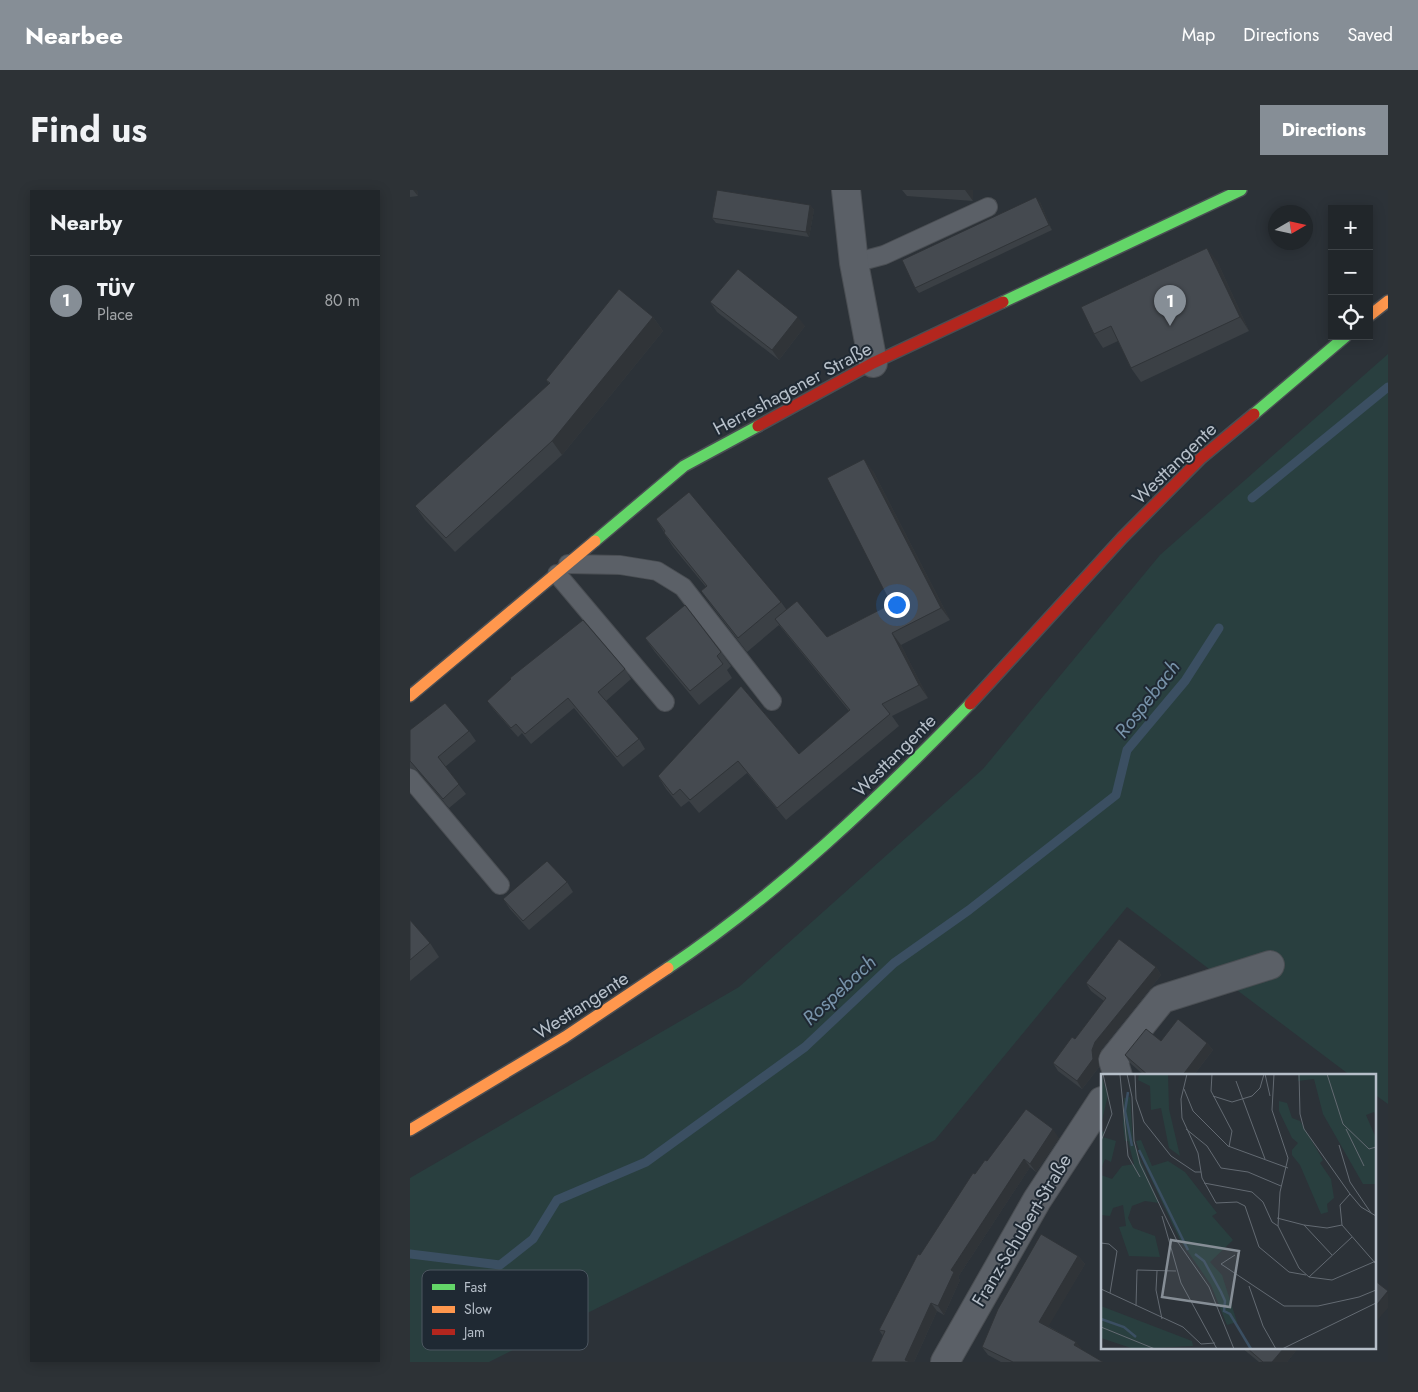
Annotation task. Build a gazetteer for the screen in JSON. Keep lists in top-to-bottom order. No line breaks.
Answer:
{"streets":{"main road":["Herreshagener Straße","Westtangente"],"street":["Franz-Schubert-Straße"]},"water":["Rospebach"],"legend":["Fast","Slow","Jam"],"north":"right","page":{"header":"Nearbee","nav":["Map","Directions","Saved"],"title":"Find us","buttons":"Directions","heading":"Nearby","map_buttons":["+","−"],"list":[{"mark":"1","name":"TÜV","note":"Place","value":"80 m"}],"pins":"1"}}
